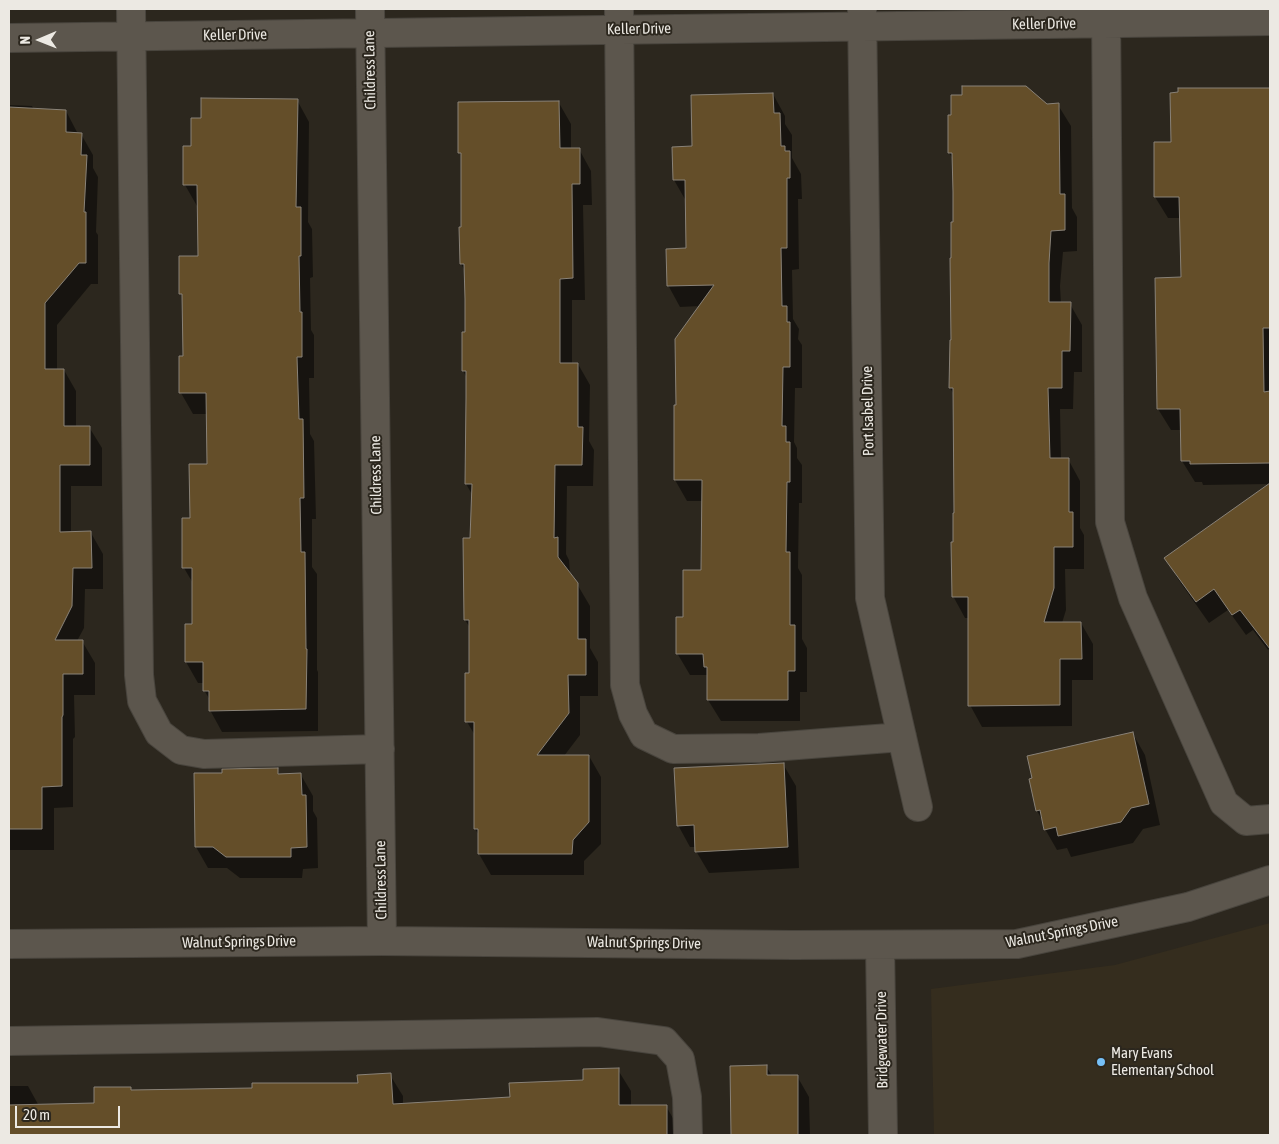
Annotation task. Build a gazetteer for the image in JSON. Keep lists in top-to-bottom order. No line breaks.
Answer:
{"streets":{"street":["Keller Drive","Childress Lane","Port Isabel Drive","Walnut Springs Drive","Bridgewater Drive"]},"crossings":[["Keller Drive","Childress Lane"],["Keller Drive","Port Isabel Drive"],["Childress Lane","Walnut Springs Drive"],["Walnut Springs Drive","Bridgewater Drive"]],"places":["Mary Evans Elementary School"],"scale_bar":"20 m","north":"left"}
